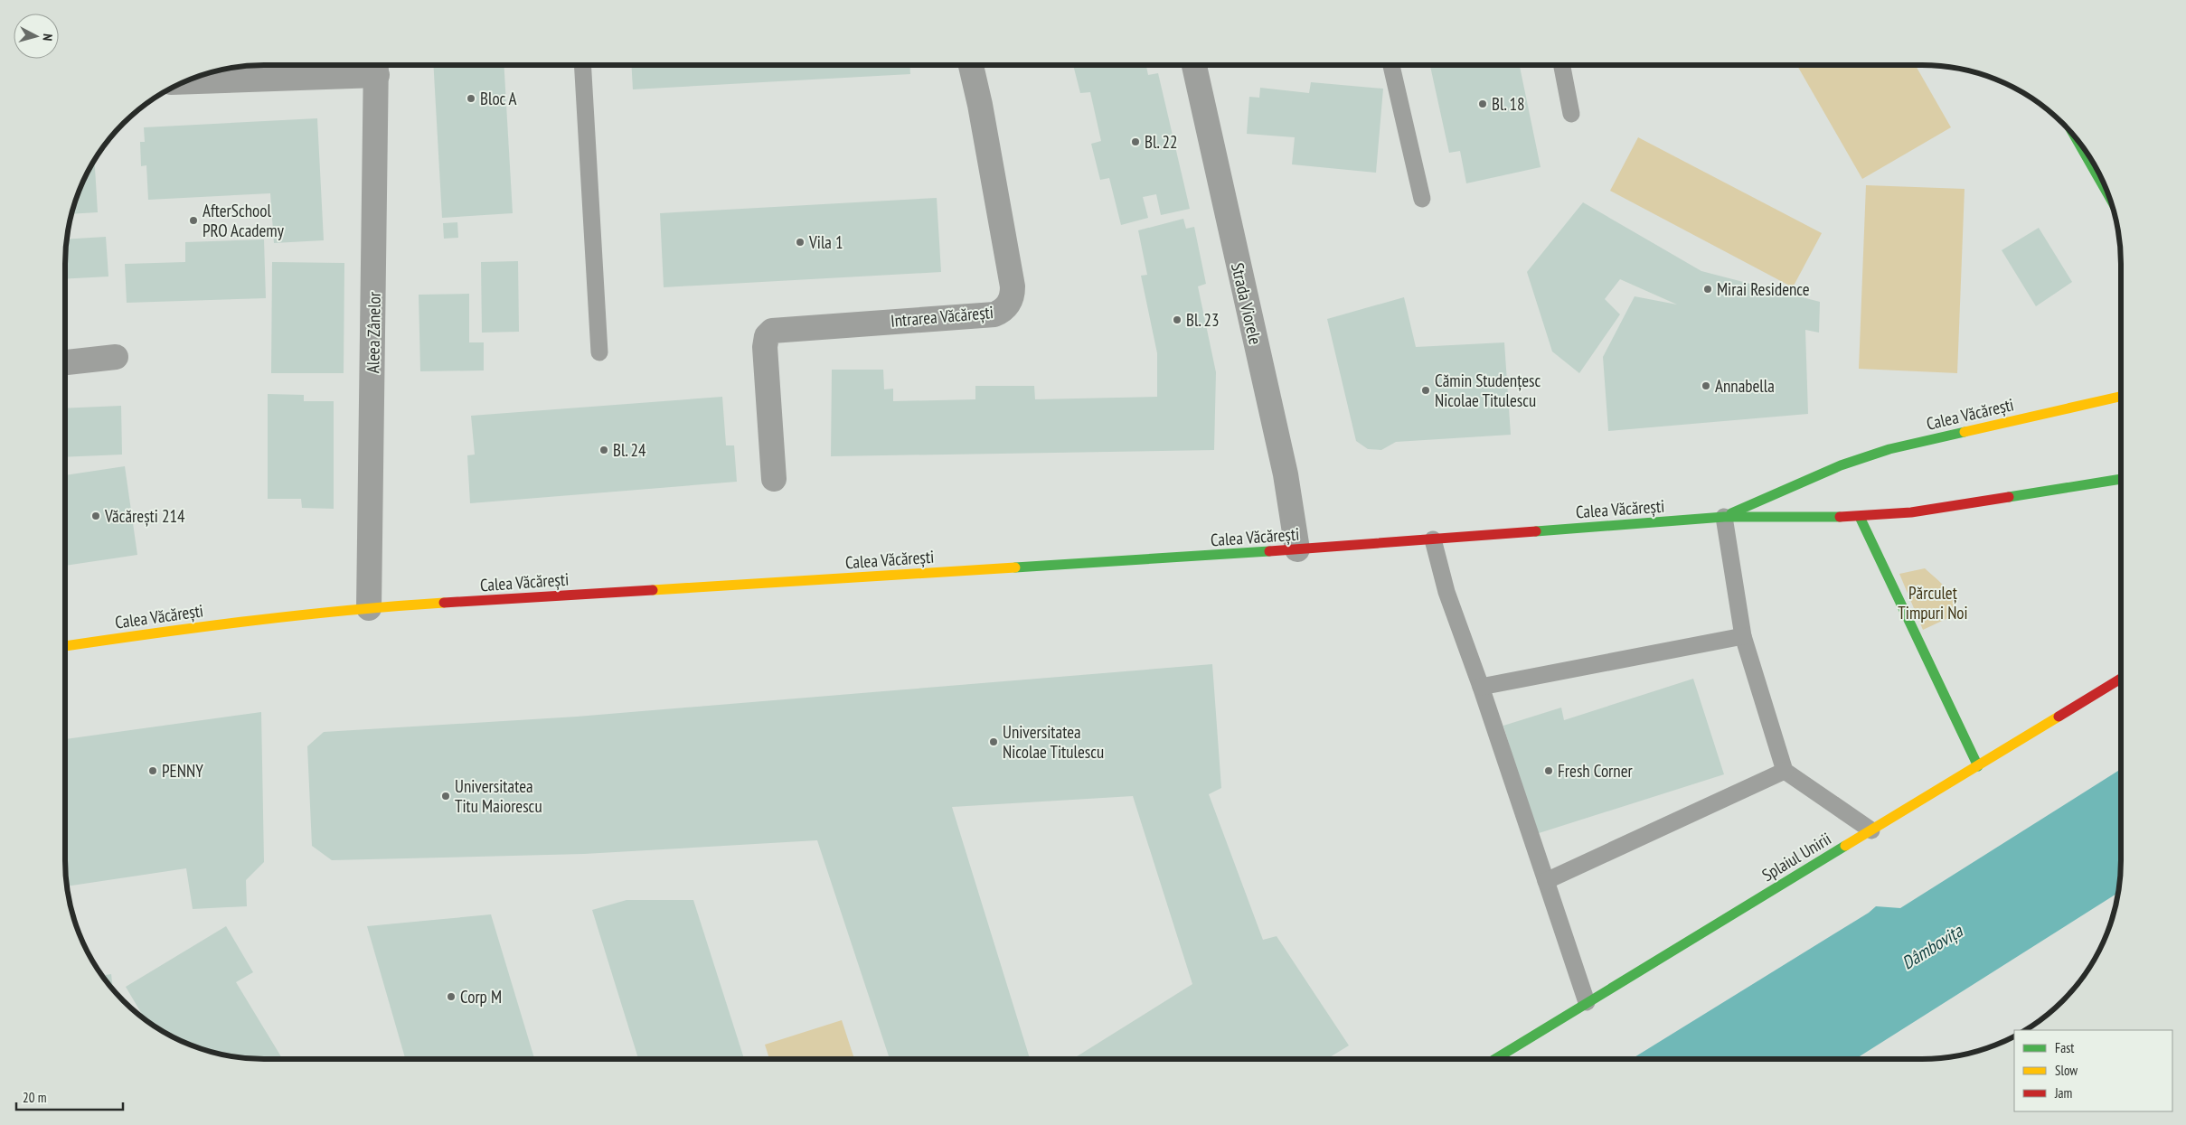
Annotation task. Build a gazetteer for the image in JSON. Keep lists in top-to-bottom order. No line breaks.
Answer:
{"streets":{"main road":["Calea Văcărești","Splaiul Unirii"],"street":["Strada Viorele","Intrarea Văcărești","Aleea Zânelor"]},"crossings":[["Strada Viorele","Calea Văcărești"],["Aleea Zânelor","Calea Văcărești"]],"water":["Dâmbovița"],"parks":["Părculeț Timpuri Noi"],"places":["Bloc A","Bl. 18","Bl. 22","AfterSchool PRO Academy","Vila 1","Mirai Residence","Bl. 23","Annabella","Cămin Studențesc Nicolae Titulescu","Bl. 24","Văcărești 214","Universitatea Nicolae Titulescu","PENNY","Fresh Corner","Universitatea Titu Maiorescu","Corp M"],"legend":["Fast","Slow","Jam"],"scale_bar":"20 m","north":"right"}
